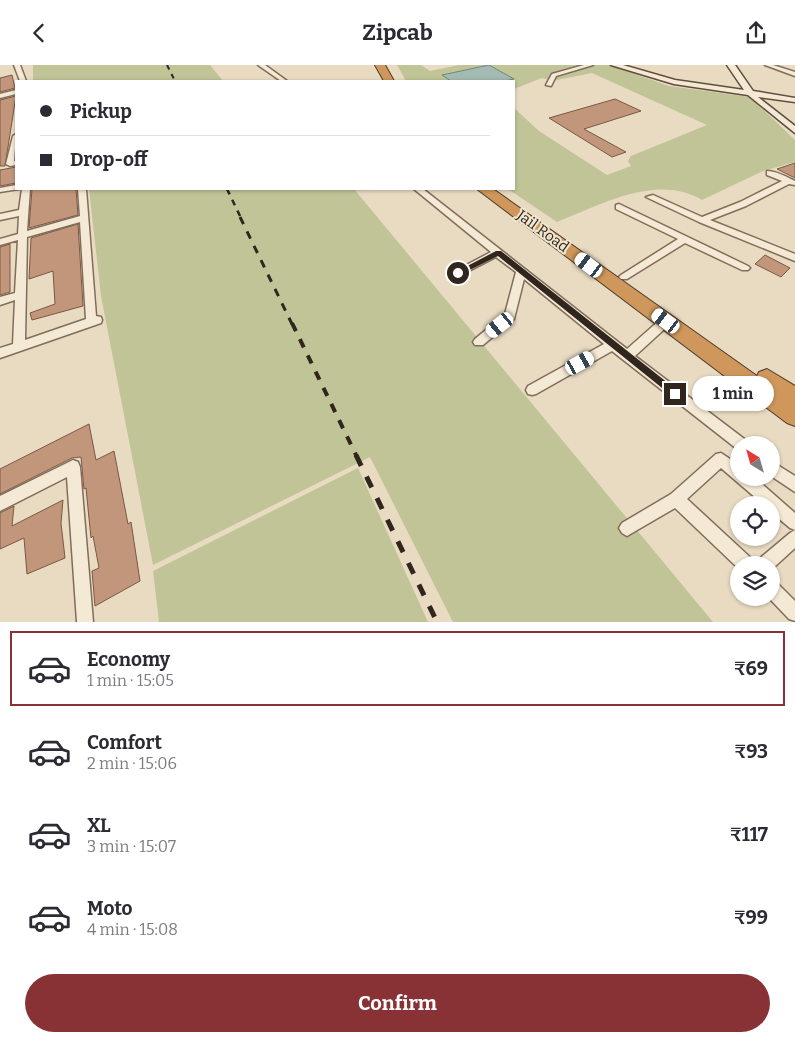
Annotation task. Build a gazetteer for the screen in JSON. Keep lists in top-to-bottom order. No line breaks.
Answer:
{"streets":{"highway":["Jail Road"]},"north":"top left","page":{"header":"Zipcab","banner":["Pickup","Drop-off"],"bubble":"1 min","list":[{"name":"Economy","note":"1 min · 15:05","value":"₹69"},{"name":"Comfort","note":"2 min · 15:06","value":"₹93"},{"name":"XL","note":"3 min · 15:07","value":"₹117"},{"name":"Moto","note":"4 min · 15:08","value":"₹99"}],"buttons":"Confirm"}}
